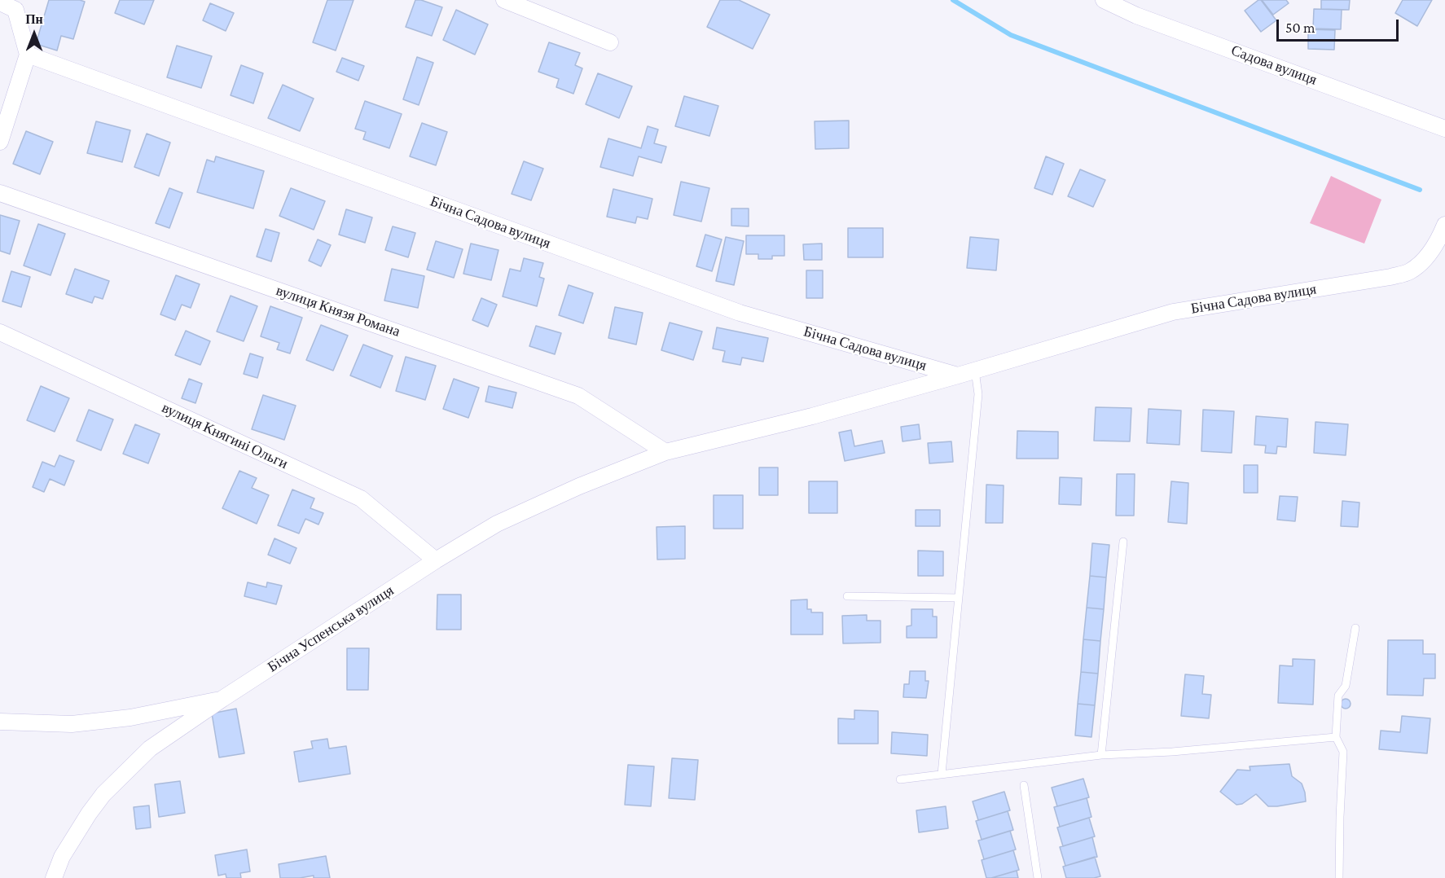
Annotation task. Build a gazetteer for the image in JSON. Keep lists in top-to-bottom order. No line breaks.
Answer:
{"streets":{"street":["Садова вулиця","Бічна Садова вулиця","вулиця Князя Романа","вулиця Княгині Ольги","Бічна Успенська вулиця"]},"crossings":[["Бічна Садова вулиця","вулиця Князя Романа"],["Бічна Садова вулиця","Бічна Успенська вулиця"],["вулиця Князя Романа","Бічна Успенська вулиця"],["вулиця Княгині Ольги","Бічна Успенська вулиця"]],"scale_bar":"50 m","north":"top"}
